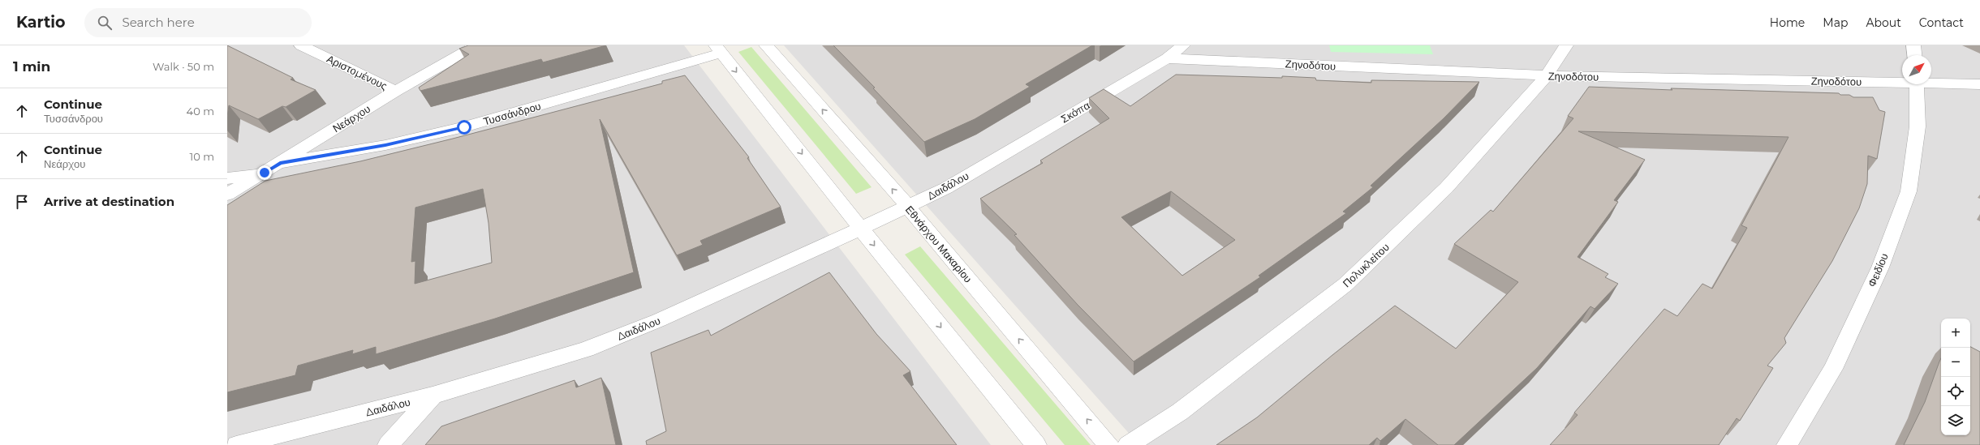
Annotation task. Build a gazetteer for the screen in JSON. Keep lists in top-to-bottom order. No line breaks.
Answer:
{"streets":{"street":["Ζηνοδότου","Αριστομένους","Σκόπα","Τυσσάνδρου","Νεάρχου","Δαιδάλου","Εθνάρχου Μακαρίου","Πολυκλείτου","Φειδίου"]},"crossings":[["Ζηνοδότου","Σκόπα"],["Ζηνοδότου","Πολυκλείτου"],["Αριστομένους","Νεάρχου"],["Σκόπα","Δαιδάλου"],["Τυσσάνδρου","Νεάρχου"],["Δαιδάλου","Εθνάρχου Μακαρίου"]],"north":"top right","page":{"header":"Kartio","search":"Search here","nav":["Home","Map","About","Contact"],"heading":["1 min","Walk · 50 m"],"list":[["Continue","Τυσσάνδρου","40 m"],["Continue","Νεάρχου","10 m"],"Arrive at destination"],"map_buttons":["+","−"]}}
